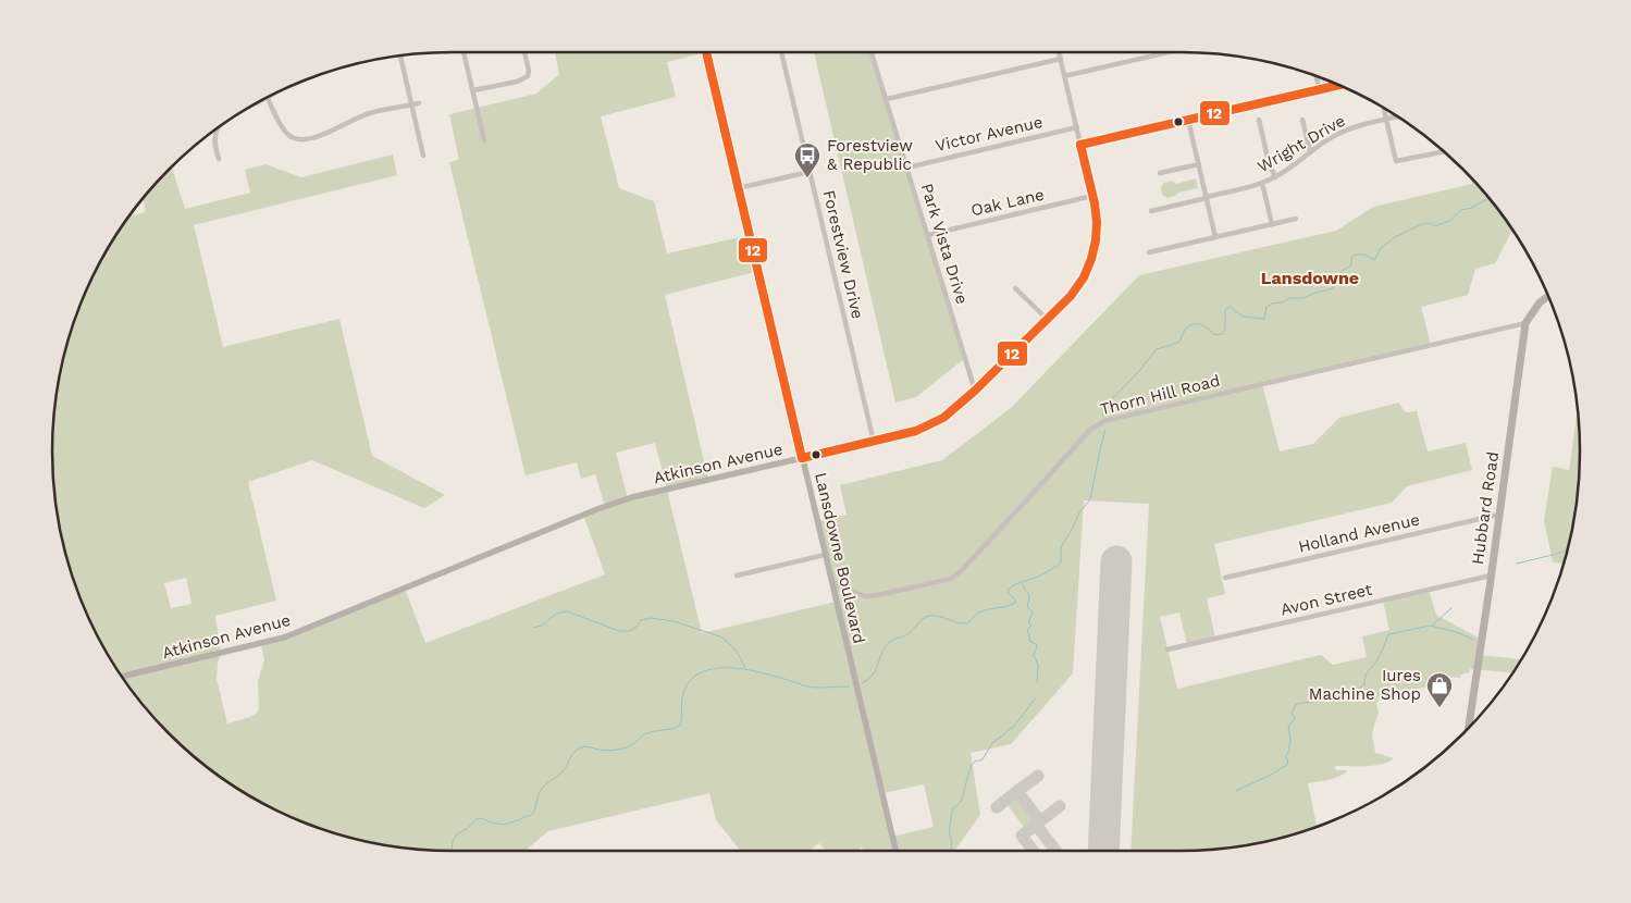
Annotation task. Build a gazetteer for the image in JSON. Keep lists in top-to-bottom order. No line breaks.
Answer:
{"streets":{"main road":["Hubbard Road"],"street":["Victor Avenue","Wright Drive","Oak Lane","Park Vista Drive","Forestview Drive","Thorn Hill Road","Atkinson Avenue","Holland Avenue","Lansdowne Boulevard","Avon Street"]},"crossings":[["Victor Avenue","Park Vista Drive"],["Victor Avenue","Atkinson Avenue"],["Oak Lane","Park Vista Drive"],["Oak Lane","Atkinson Avenue"],["Park Vista Drive","Atkinson Avenue"],["Forestview Drive","Atkinson Avenue"],["Thorn Hill Road","Hubbard Road"],["Thorn Hill Road","Lansdowne Boulevard"],["Atkinson Avenue","Lansdowne Boulevard"],["Hubbard Road","Holland Avenue"],["Hubbard Road","Avon Street"]],"districts":["Lansdowne"],"places":{"bus stop":["Forestview & Republic"],"shop":["Iures Machine Shop"]},"lines":["transit line 12"]}
